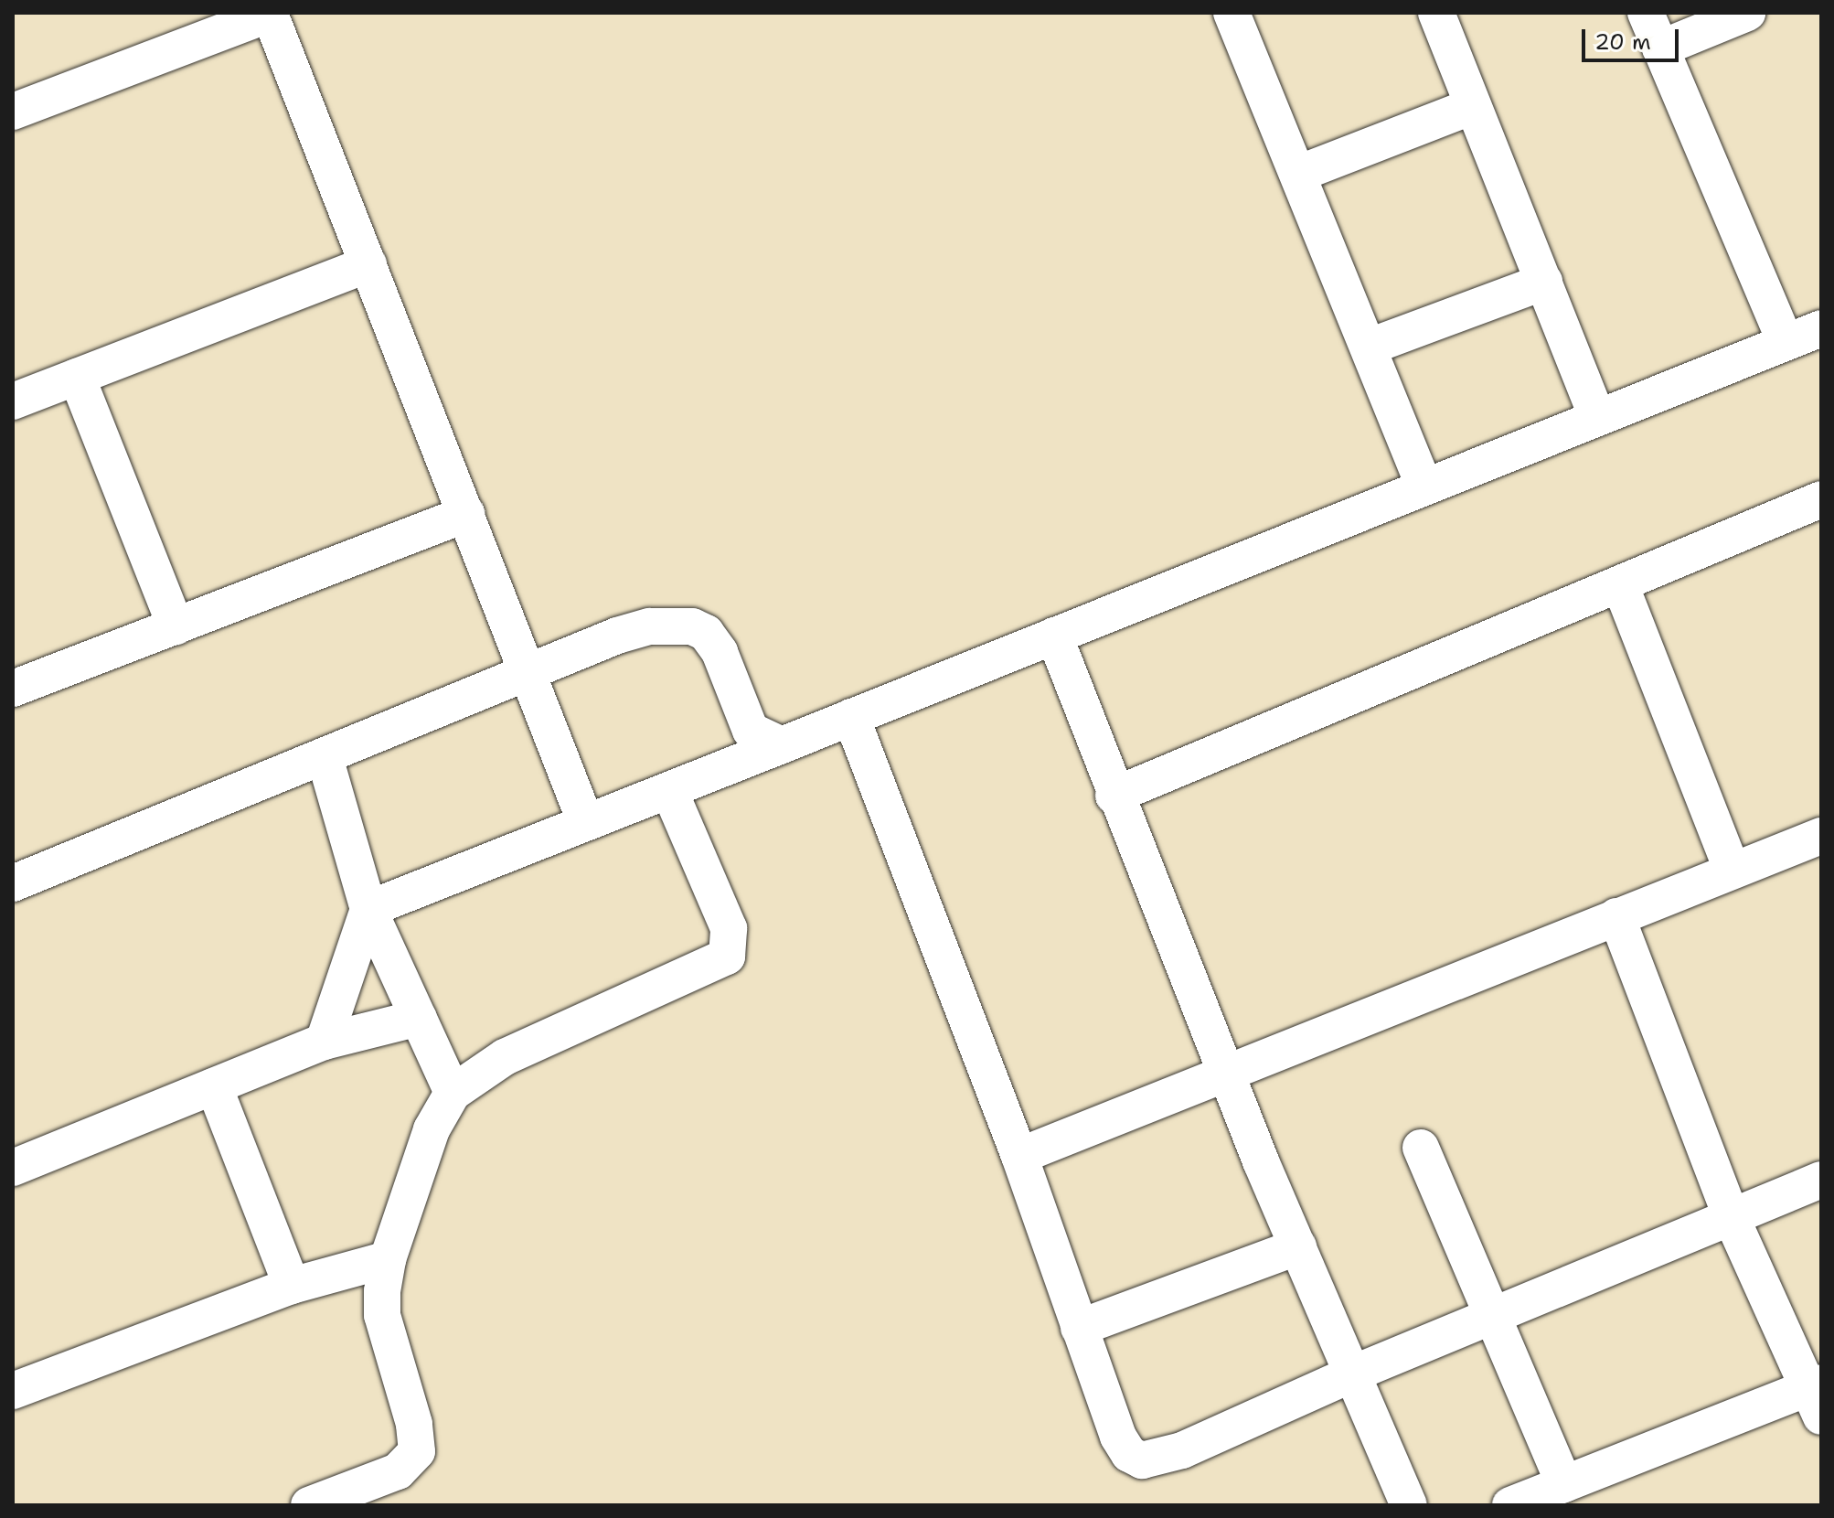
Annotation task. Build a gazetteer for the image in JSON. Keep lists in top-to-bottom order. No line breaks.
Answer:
{"scale_bar":"20 m"}
